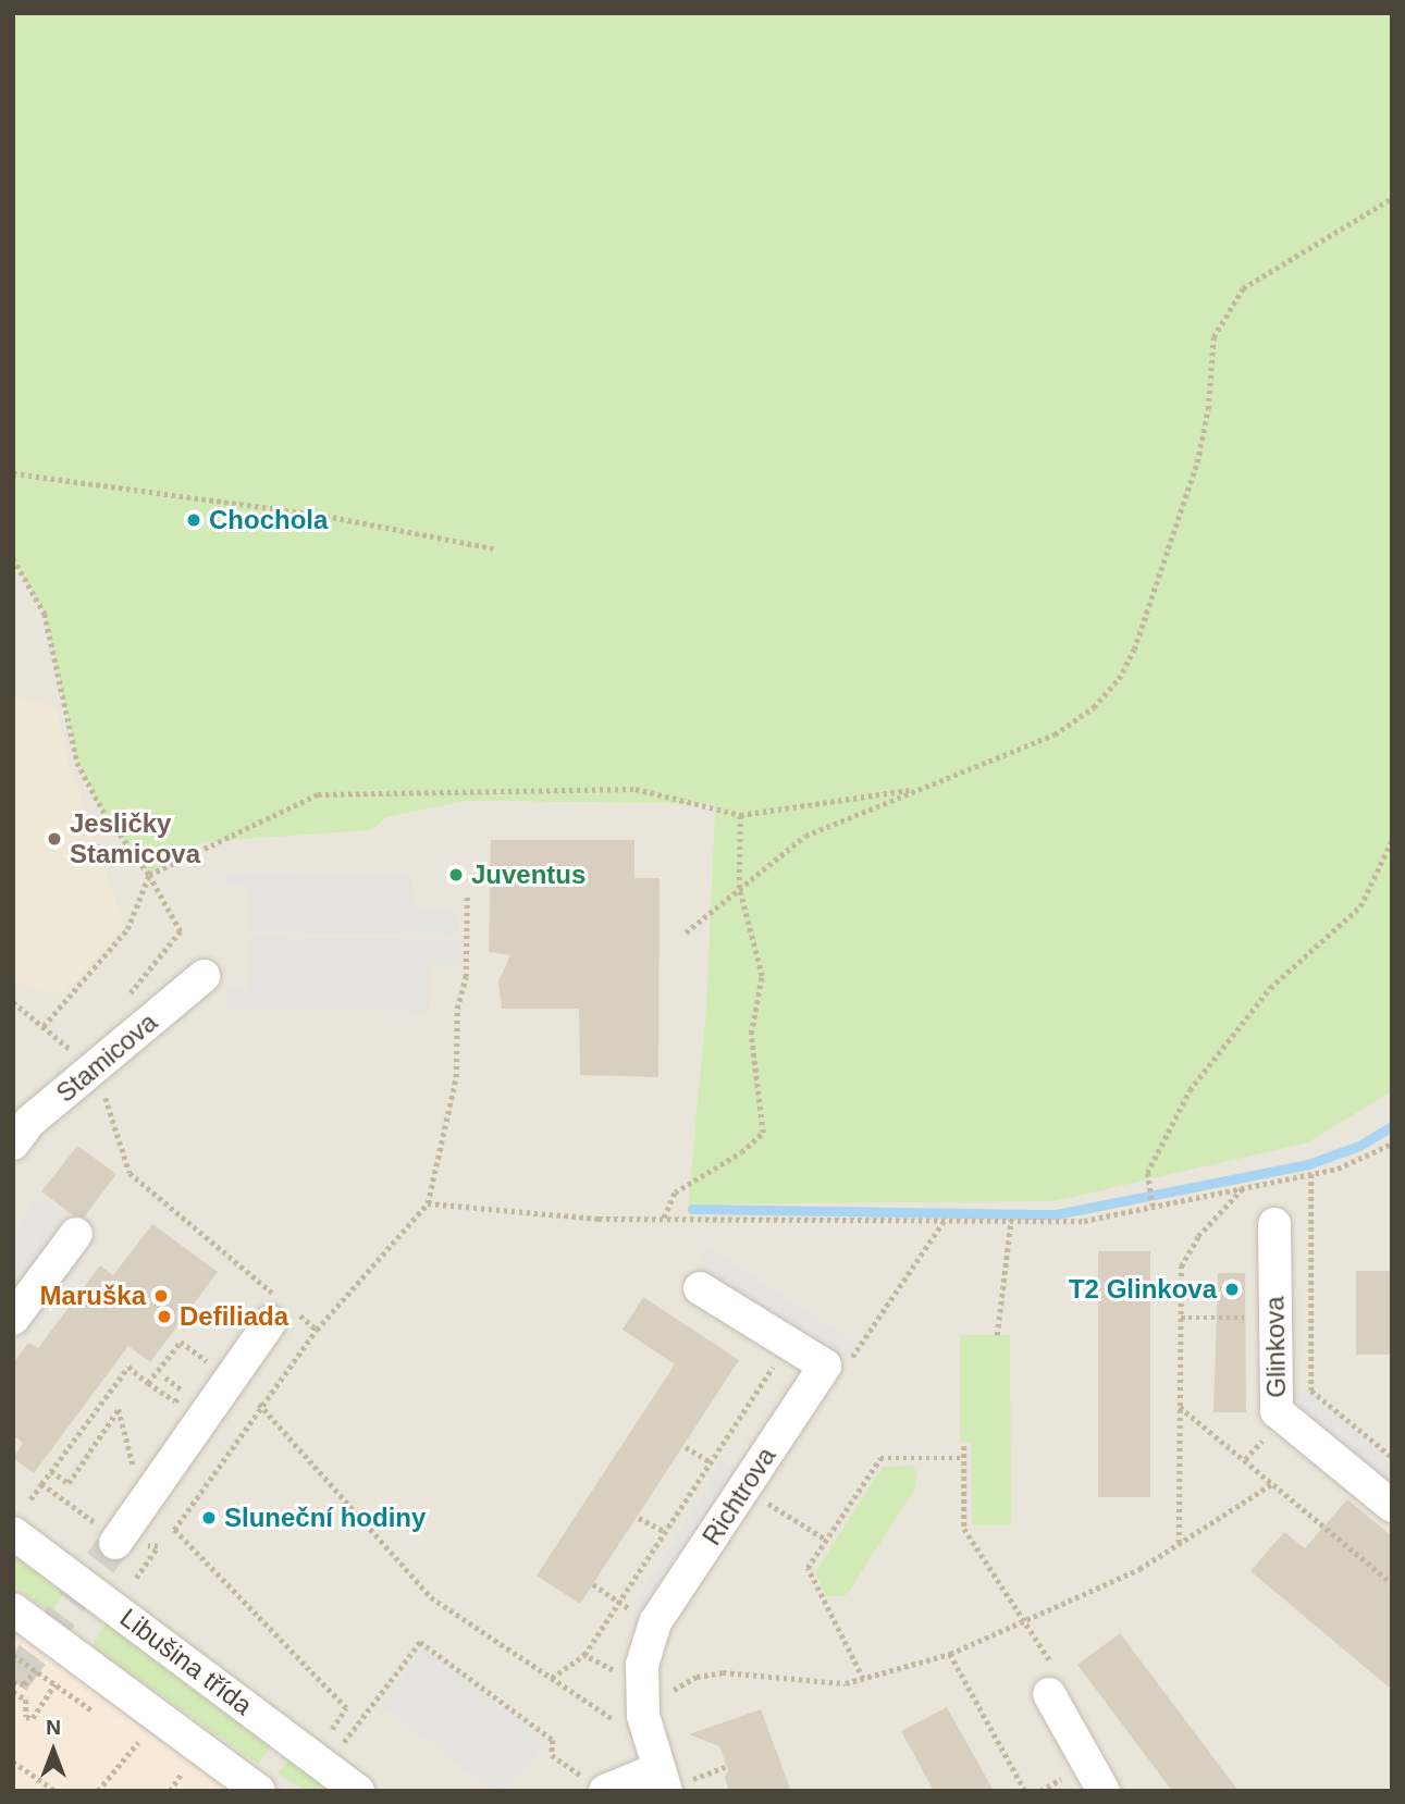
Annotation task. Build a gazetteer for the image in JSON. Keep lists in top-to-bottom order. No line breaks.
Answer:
{"streets":{"street":["Stamicova","Glinkova","Richtrova","Libušina třída"]},"places":["Chochola","Jesličky Stamicova","Juventus","T2 Glinkova","Maruška","Defiliada","Sluneční hodiny"],"north":"top"}
